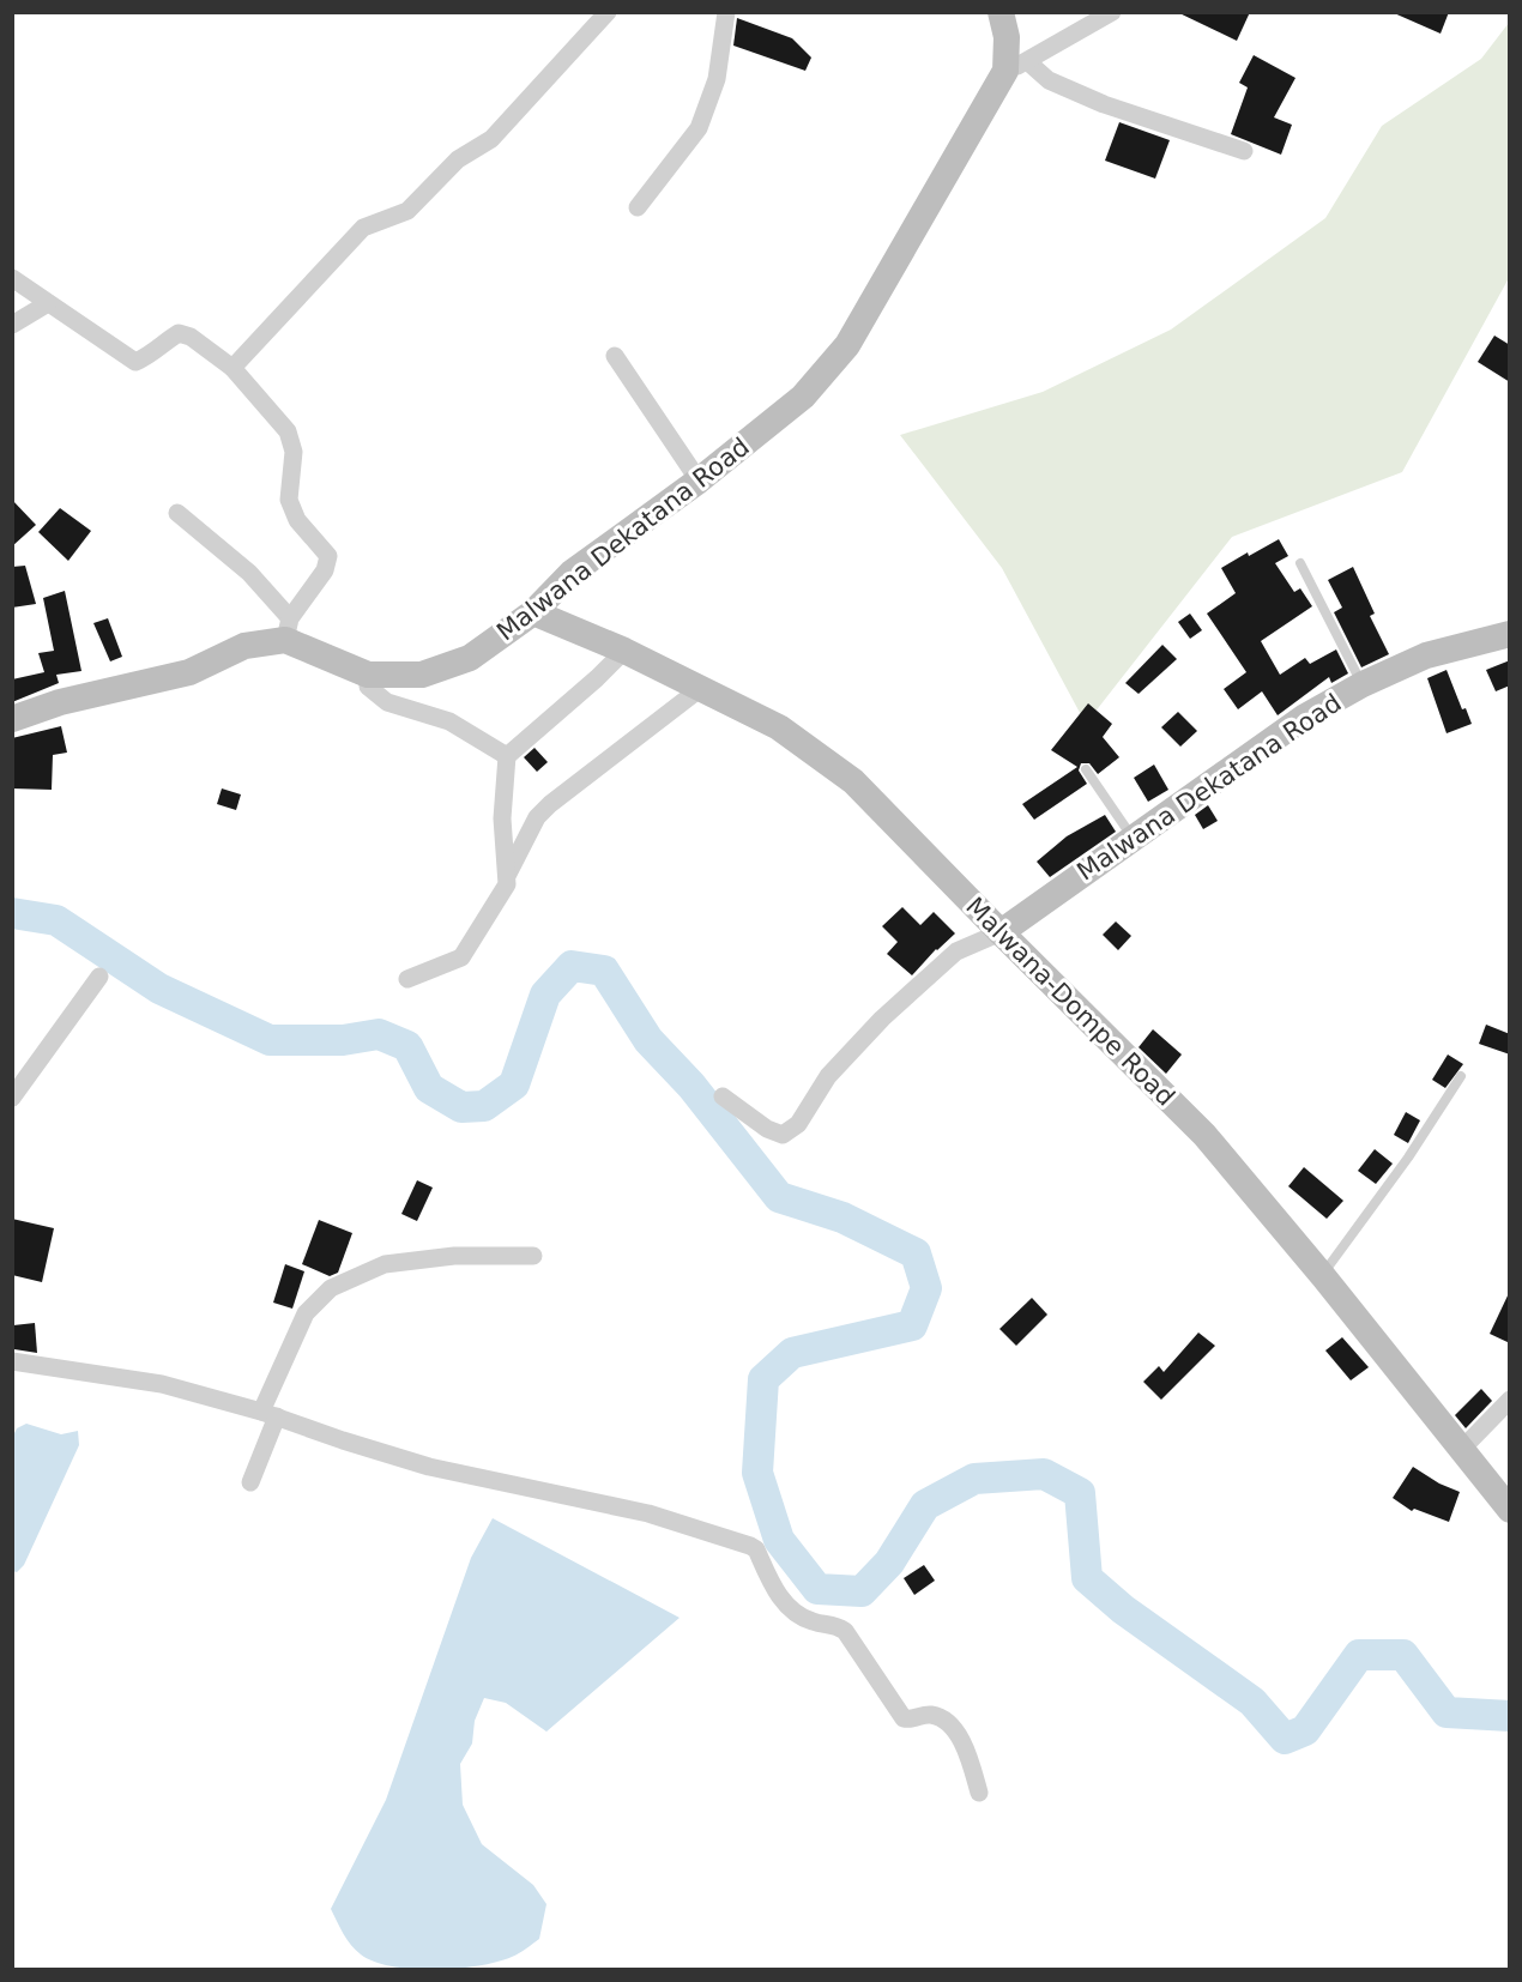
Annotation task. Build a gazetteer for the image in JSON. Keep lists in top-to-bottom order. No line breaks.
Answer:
{"streets":{"street":["Malwana Dekatana Road","Malwana-Dompe Road"]},"crossings":[["Malwana Dekatana Road","Malwana-Dompe Road"]]}
